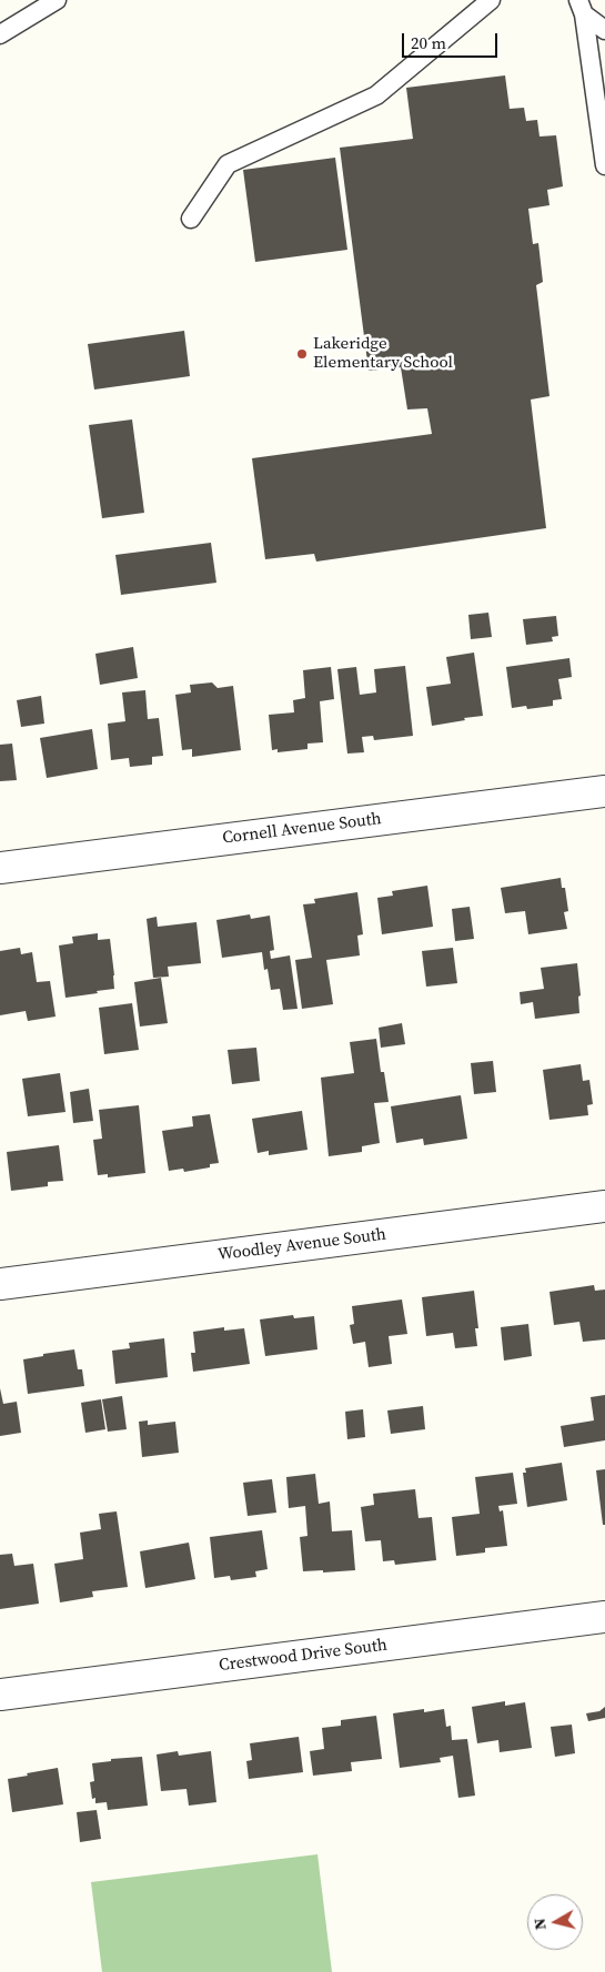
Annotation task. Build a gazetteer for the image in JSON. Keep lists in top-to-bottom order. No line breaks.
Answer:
{"streets":{"street":["Cornell Avenue South","Woodley Avenue South","Crestwood Drive South"]},"places":["Lakeridge Elementary School"],"scale_bar":"20 m","north":"left"}
